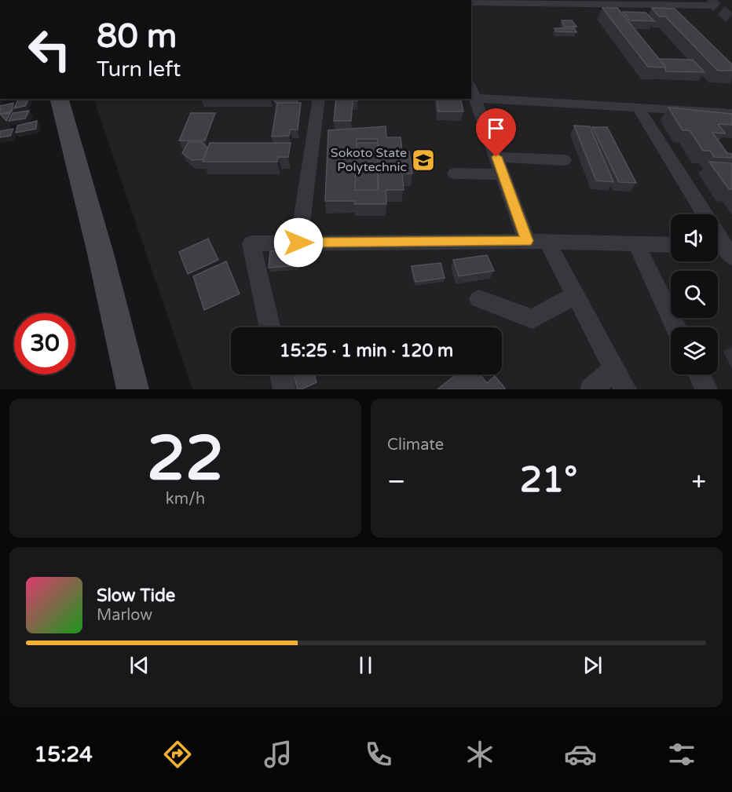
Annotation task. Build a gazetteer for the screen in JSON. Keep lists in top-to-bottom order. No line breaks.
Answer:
{"places":{"school or university":["Sokoto State Polytechnic"]},"page":{"turn":["80 m","Turn left"],"limit":"30","trip":"15:25 · 1 min · 120 m","tile":[["22","km/h"],"Climate"],"heat":["−","21°","+"],"song":["Slow Tide","Marlow"],"tabs":"15:24"}}
